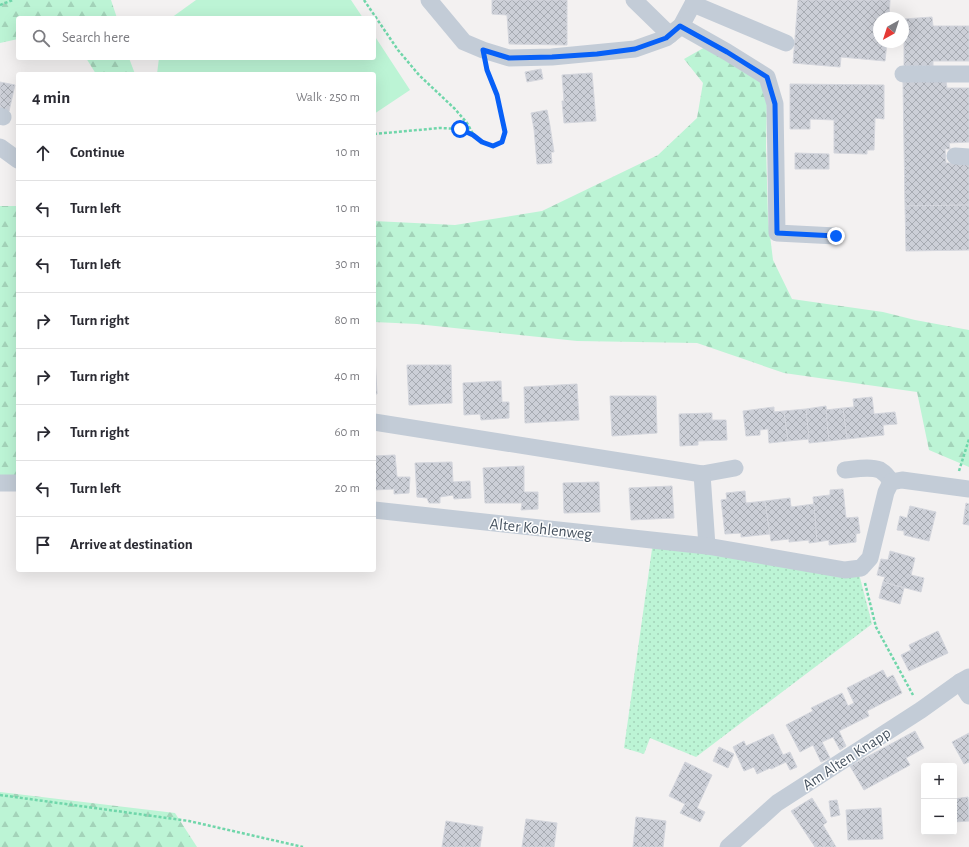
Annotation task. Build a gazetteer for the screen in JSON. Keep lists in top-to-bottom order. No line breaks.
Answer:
{"streets":{"street":["Alter Kohlenweg","Am Alten Knapp"]},"north":"bottom left","page":{"search":"Search here","heading":["4 min","Walk · 250 m"],"list":[["Continue","10 m"],["Turn left","10 m"],["Turn left","30 m"],["Turn right","80 m"],["Turn right","40 m"],["Turn right","60 m"],["Turn left","20 m"],"Arrive at destination"],"map_buttons":["+","−"]}}
